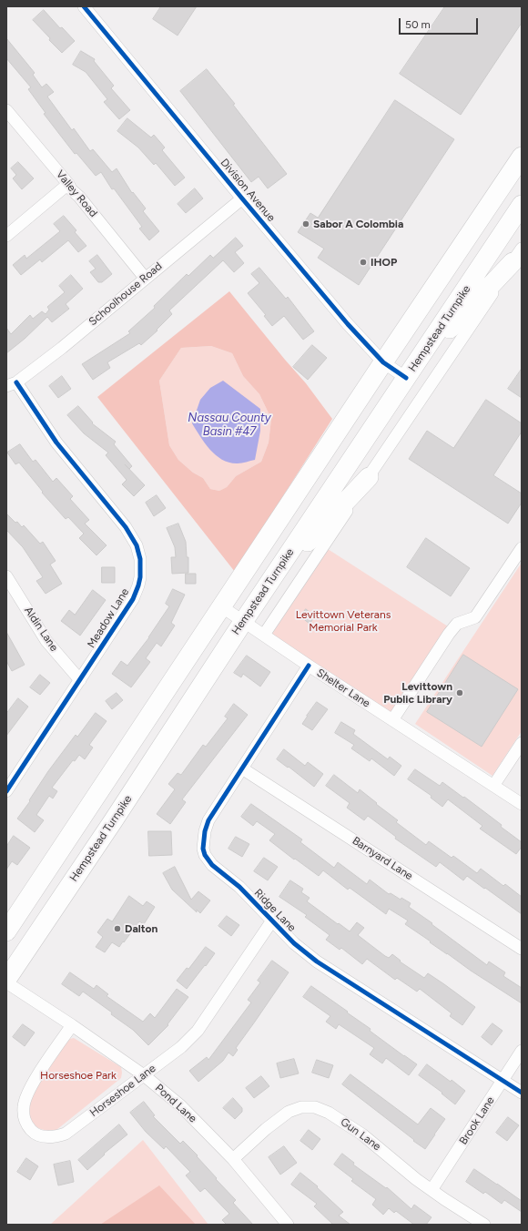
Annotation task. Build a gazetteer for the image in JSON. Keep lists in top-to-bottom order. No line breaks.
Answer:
{"streets":{"main road":["Hempstead Turnpike"],"street":["Division Avenue","Valley Road","Schoolhouse Road","Meadow Lane","Aldin Lane","Shelter Lane","Barnyard Lane","Ridge Lane","Horseshoe Lane","Pond Lane","Brook Lane","Gun Lane"]},"crossings":[["Division Avenue","Schoolhouse Road"],["Division Avenue","Hempstead Turnpike"],["Valley Road","Schoolhouse Road"],["Schoolhouse Road","Meadow Lane"],["Hempstead Turnpike","Shelter Lane"],["Hempstead Turnpike","Pond Lane"],["Meadow Lane","Aldin Lane"],["Shelter Lane","Ridge Lane"],["Barnyard Lane","Ridge Lane"],["Ridge Lane","Horseshoe Lane"],["Ridge Lane","Brook Lane"],["Horseshoe Lane","Pond Lane"],["Pond Lane","Gun Lane"],["Brook Lane","Gun Lane"]],"water":["Nassau County Basin #47"],"parks":["Levittown Veterans Memorial Park","Horseshoe Park"],"places":["Sabor A Colombia","IHOP","Levittown Public Library","Dalton"],"scale_bar":"50 m"}
